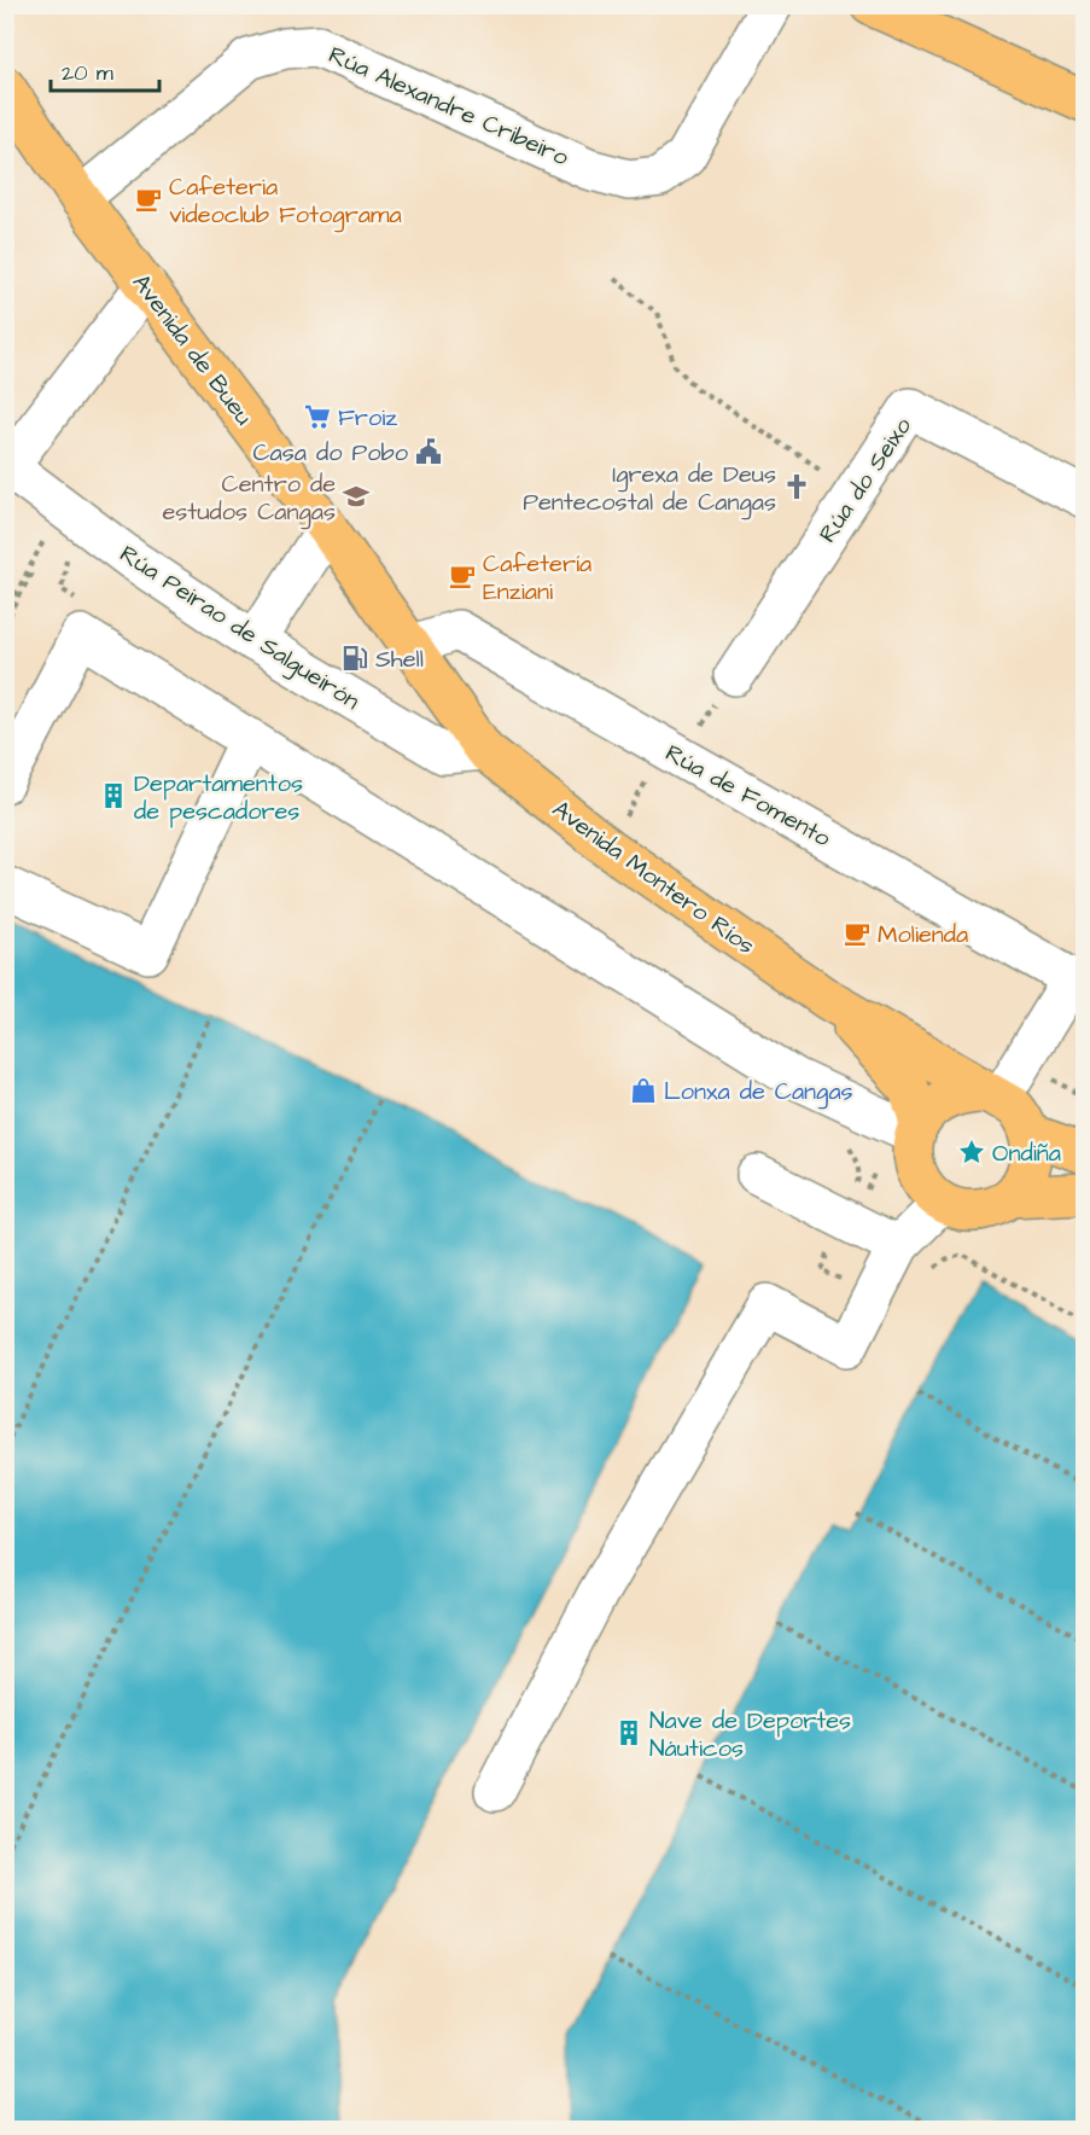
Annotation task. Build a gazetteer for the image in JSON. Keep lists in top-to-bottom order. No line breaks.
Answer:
{"streets":{"main road":["Avenida de Bueu","Avenida Montero Ríos"],"street":["Rúa Alexandre Cribeiro","Rúa do Seixo","Rúa Peirao de Salgueirón","Rúa de Fomento"]},"crossings":[["Rúa Alexandre Cribeiro","Avenida de Bueu"],["Avenida de Bueu","Rúa Peirao de Salgueirón"],["Avenida de Bueu","Rúa de Fomento"],["Avenida de Bueu","Avenida Montero Ríos"],["Rúa Peirao de Salgueirón","Avenida Montero Ríos"]],"places":{"cafe":["Cafeteria videoclub Fotograma","Cafetería Enziani","Molienda"],"supermarket":["Froiz"],"public building":["Casa do Pobo"],"church":["Igrexa de Deus Pentecostal de Cangas"],"school or university":["Centro de estudos Cangas"],"fuel station":["Shell"],"building":["Departamentos de pescadores","Nave de Deportes Náuticos"],"shop":["Lonxa de Cangas"],"place":["Ondiña"]},"scale_bar":"20 m"}
